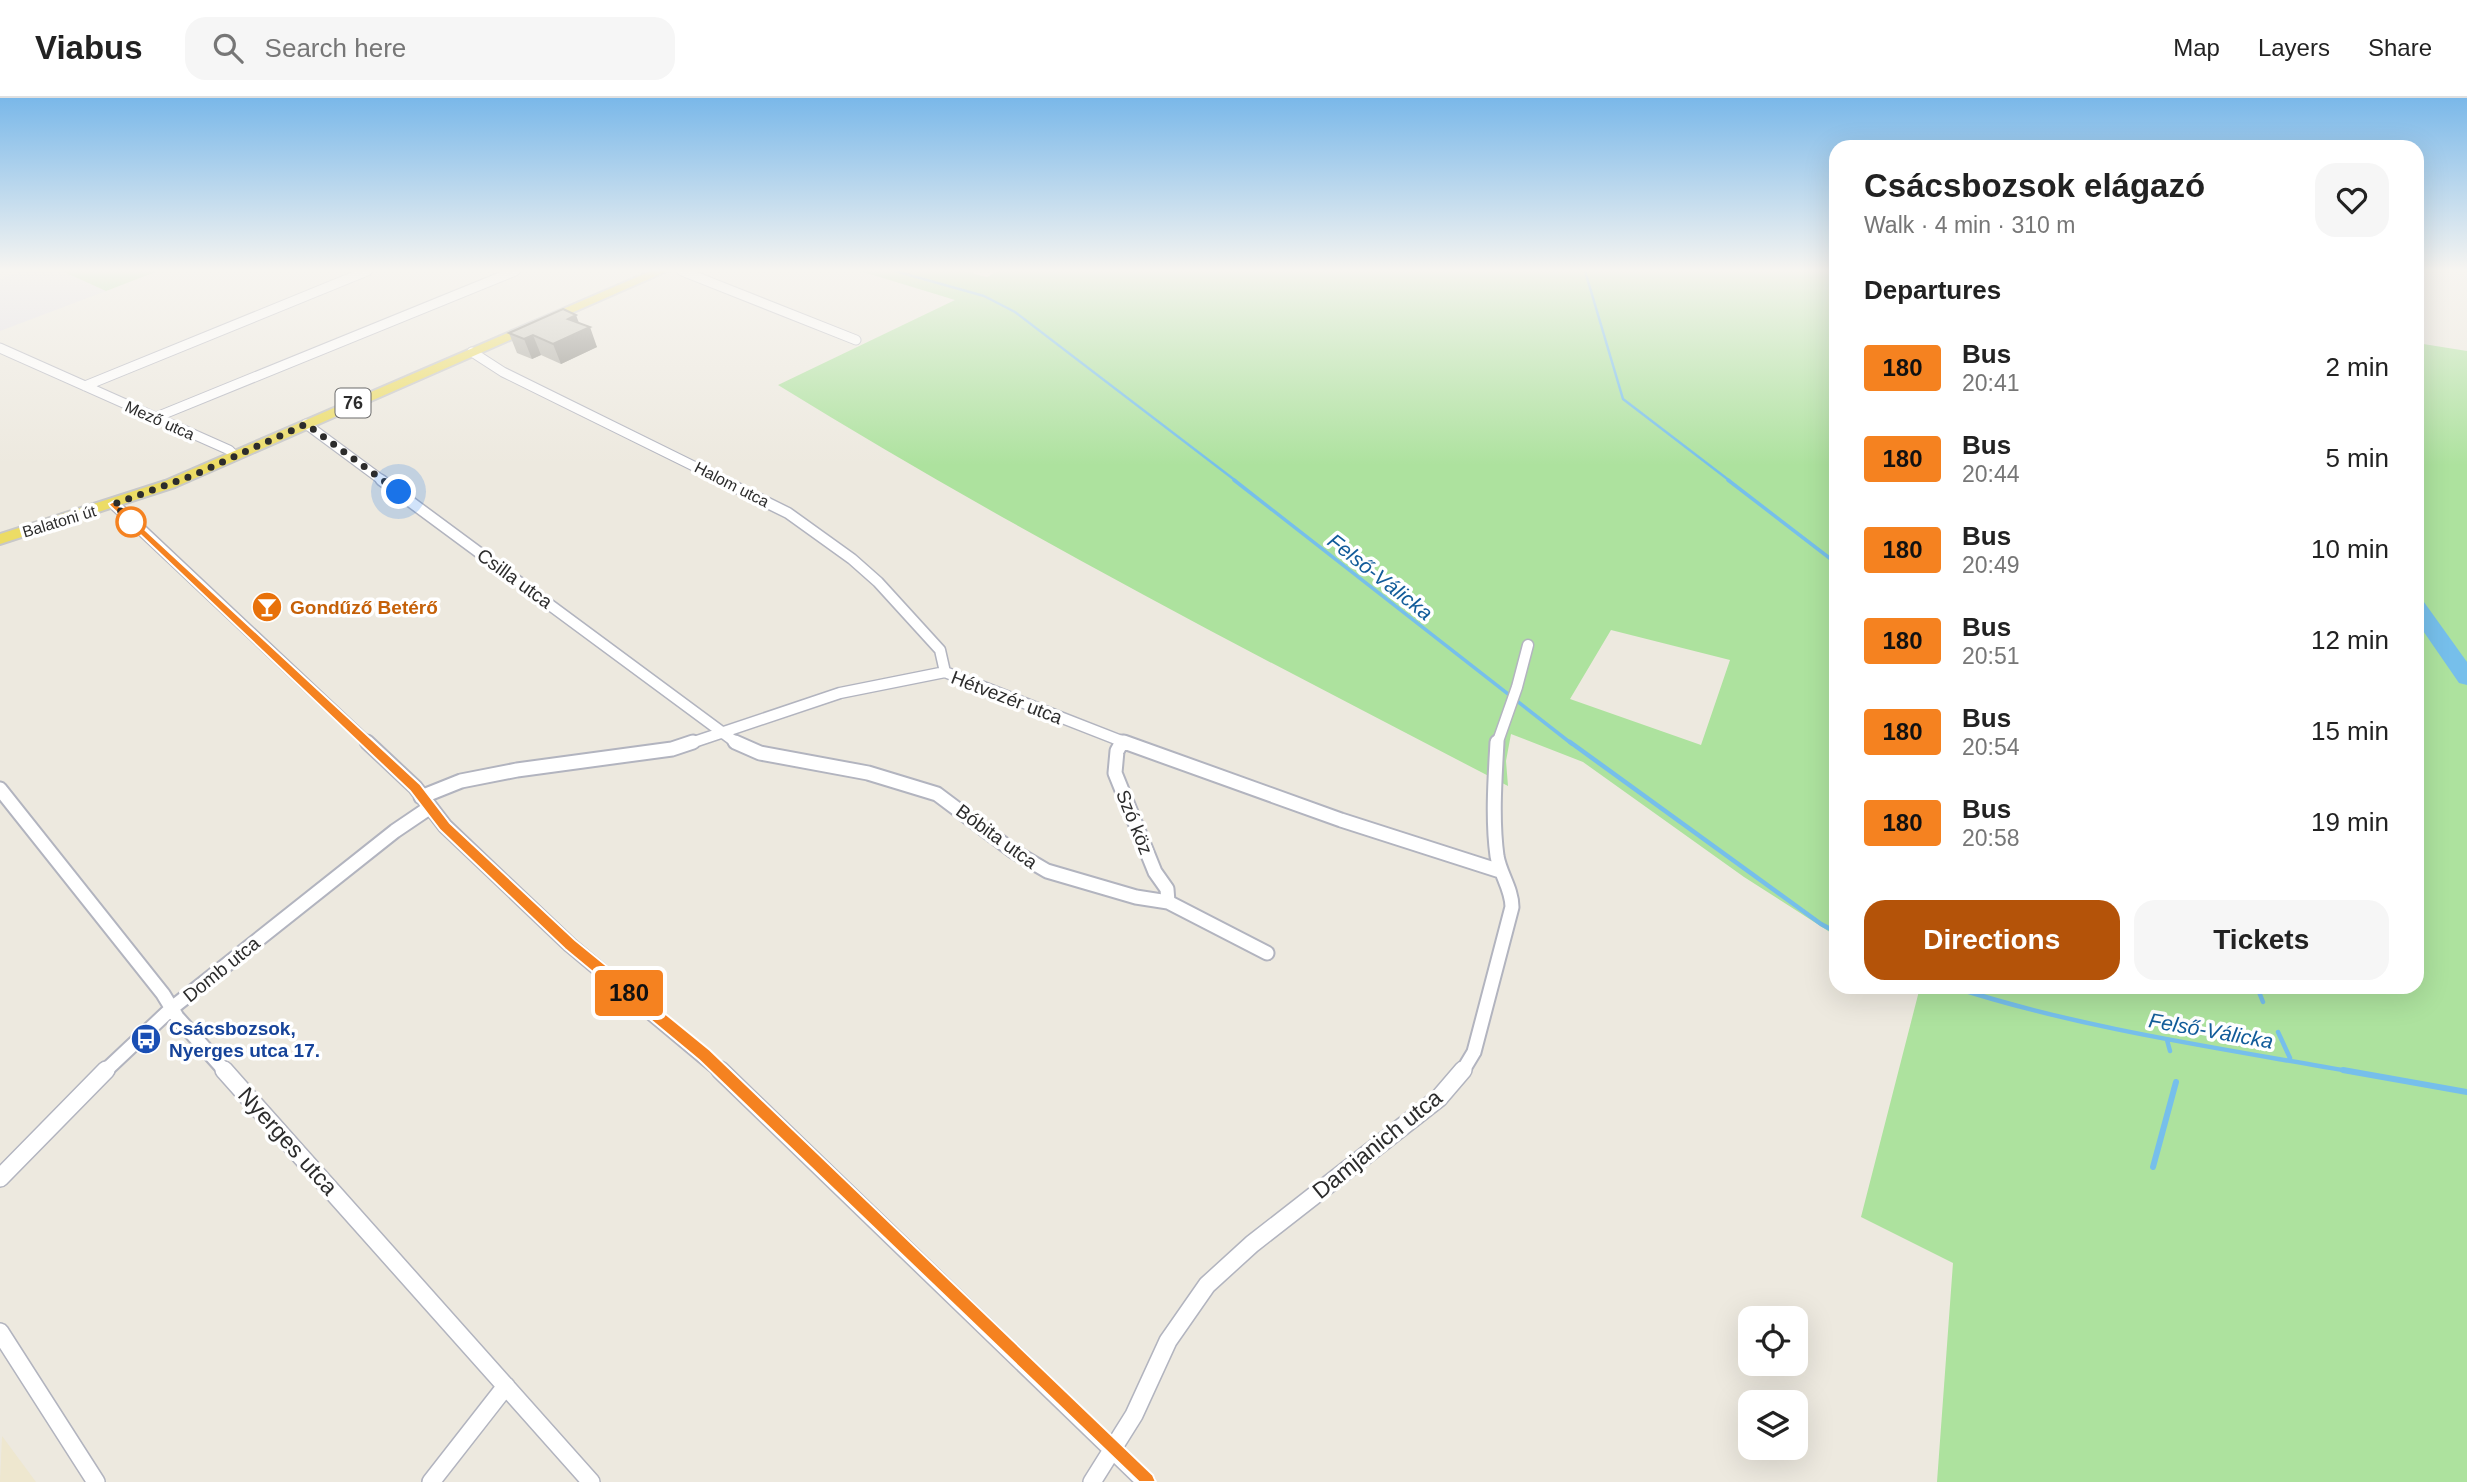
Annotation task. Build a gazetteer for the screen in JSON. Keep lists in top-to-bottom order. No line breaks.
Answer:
{"streets":{"main road":["76","Balatoni út"],"street":["Mező utca","Halom utca","Csilla utca","Hétvezér utca","Szó köz","Bóbita utca","Domb utca","Nyerges utca","Damjanich utca"]},"crossings":[["Mező utca","Balatoni út"],["Halom utca","Balatoni út"],["Halom utca","Hétvezér utca"],["Balatoni út","Csilla utca"],["Csilla utca","Hétvezér utca"],["Csilla utca","Bóbita utca"],["Hétvezér utca","Szó köz"],["Hétvezér utca","Bóbita utca"],["Hétvezér utca","Domb utca"],["Hétvezér utca","Damjanich utca"],["Szó köz","Bóbita utca"],["Domb utca","Nyerges utca"]],"water":["Felső-Válicka"],"places":{"bar":["Gondűző Betérő"],"bus stop":["Csácsbozsok, Nyerges utca 17."]},"lines":["bus line 180"],"page":{"header":"Viabus","search":"Search here","nav":["Map","Layers","Share"],"on_map":"180","heading":[["Csácsbozsok elágazó","Walk · 4 min · 310 m"],"Departures"],"list":[{"mark":"180","name":"Bus","note":"20:41","value":"2 min"},{"mark":"180","name":"Bus","note":"20:44","value":"5 min"},{"mark":"180","name":"Bus","note":"20:49","value":"10 min"},{"mark":"180","name":"Bus","note":"20:51","value":"12 min"},{"mark":"180","name":"Bus","note":"20:54","value":"15 min"},{"mark":"180","name":"Bus","note":"20:58","value":"19 min"}],"buttons":["Directions","Tickets"]}}
